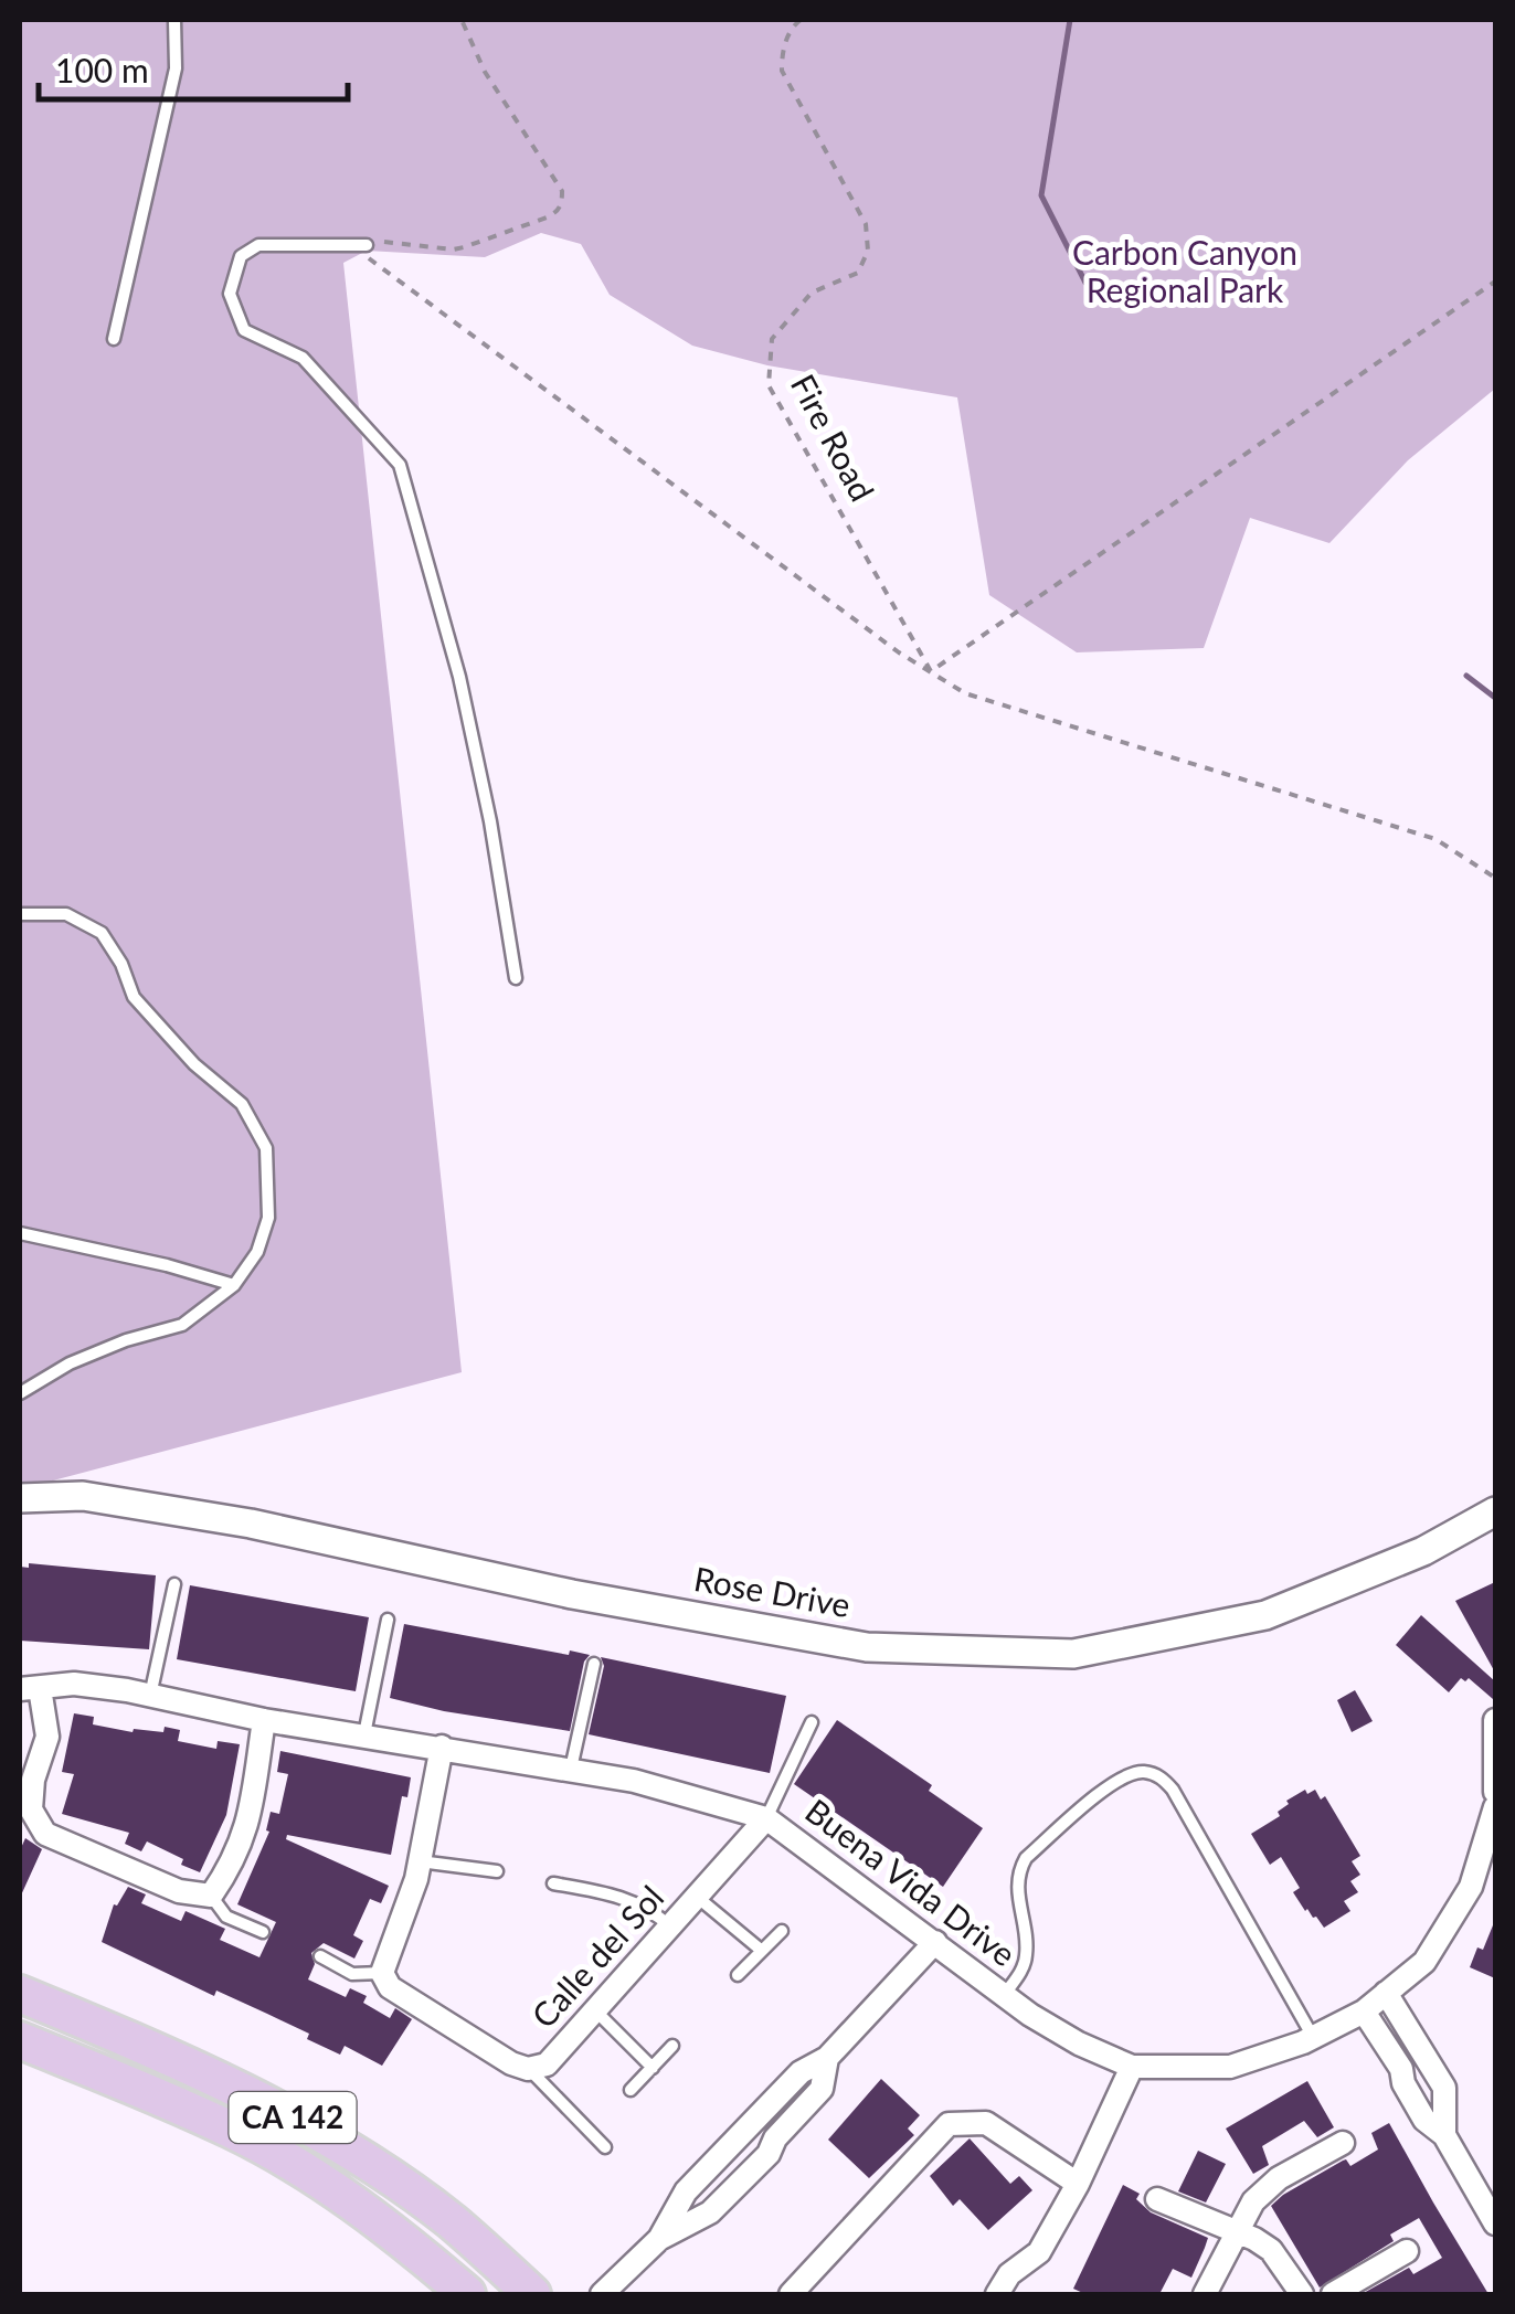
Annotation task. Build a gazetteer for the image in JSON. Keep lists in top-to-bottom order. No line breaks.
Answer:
{"streets":{"main road":["CA 142"],"street":["Rose Drive","Buena Vida Drive","Calle del Sol"],"path":["Fire Road"]},"crossings":[["Buena Vida Drive","Calle del Sol"]],"parks":["Carbon Canyon Regional Park"],"scale_bar":"100 m"}
